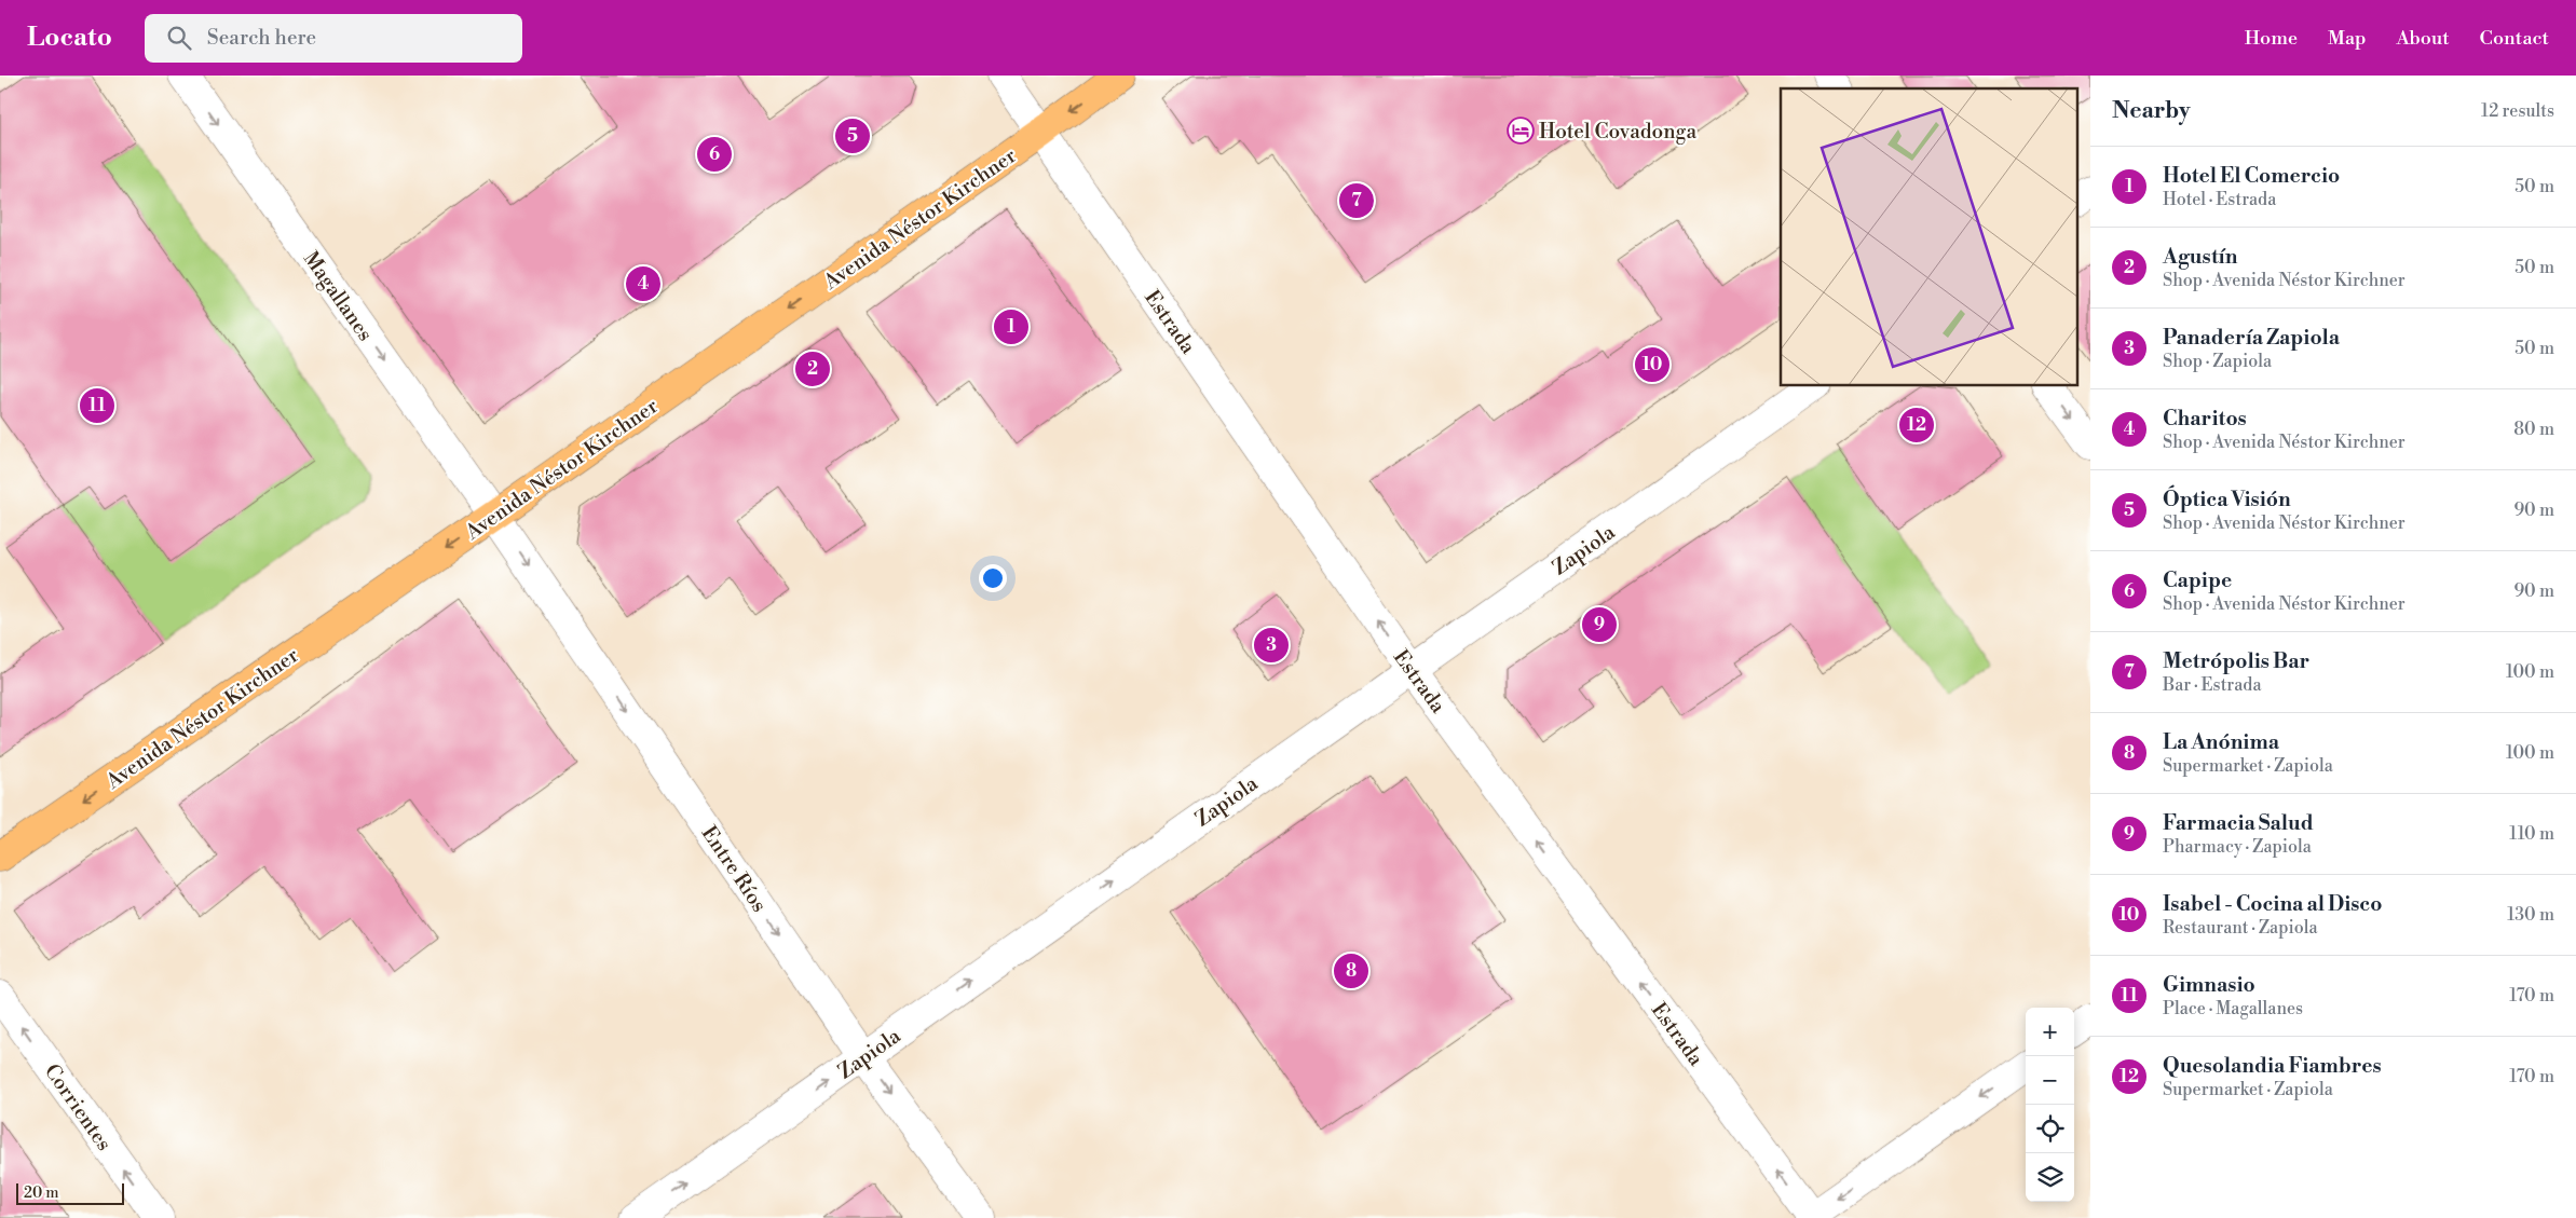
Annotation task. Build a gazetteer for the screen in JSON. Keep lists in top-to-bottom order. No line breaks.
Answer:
{"streets":{"main road":["Avenida Néstor Kirchner"],"street":["Magallanes","Estrada","Zapiola","Entre Ríos","Corrientes"]},"crossings":[["Avenida Néstor Kirchner","Magallanes"],["Avenida Néstor Kirchner","Estrada"],["Avenida Néstor Kirchner","Entre Ríos"],["Magallanes","Entre Ríos"],["Estrada","Zapiola"],["Zapiola","Entre Ríos"]],"one_way":["Avenida Néstor Kirchner","Magallanes","Estrada","Zapiola","Entre Ríos","Corrientes"],"places":{"hotel":["Hotel Covadonga"]},"scale_bar":"20 m","page":{"header":"Locato","search":"Search here","nav":["Home","Map","About","Contact"],"heading":["Nearby","12 results"],"pins":["5","6","7","4","1","10","2","11","12","9","3","8"],"list":[{"mark":"1","name":"Hotel El Comercio","note":"Hotel · Estrada","value":"50 m"},{"mark":"2","name":"Agustín","note":"Shop · Avenida Néstor Kirchner","value":"50 m"},{"mark":"3","name":"Panadería Zapiola","note":"Shop · Zapiola","value":"50 m"},{"mark":"4","name":"Charitos","note":"Shop · Avenida Néstor Kirchner","value":"80 m"},{"mark":"5","name":"Óptica Visión","note":"Shop · Avenida Néstor Kirchner","value":"90 m"},{"mark":"6","name":"Capipe","note":"Shop · Avenida Néstor Kirchner","value":"90 m"},{"mark":"7","name":"Metrópolis Bar","note":"Bar · Estrada","value":"100 m"},{"mark":"8","name":"La Anónima","note":"Supermarket · Zapiola","value":"100 m"},{"mark":"9","name":"Farmacia Salud","note":"Pharmacy · Zapiola","value":"110 m"},{"mark":"10","name":"Isabel - Cocina al Disco","note":"Restaurant · Zapiola","value":"130 m"},{"mark":"11","name":"Gimnasio","note":"Place · Magallanes","value":"170 m"},{"mark":"12","name":"Quesolandia Fiambres","note":"Supermarket · Zapiola","value":"170 m"}],"map_buttons":["+","−"],"scale":"20 m"}}
